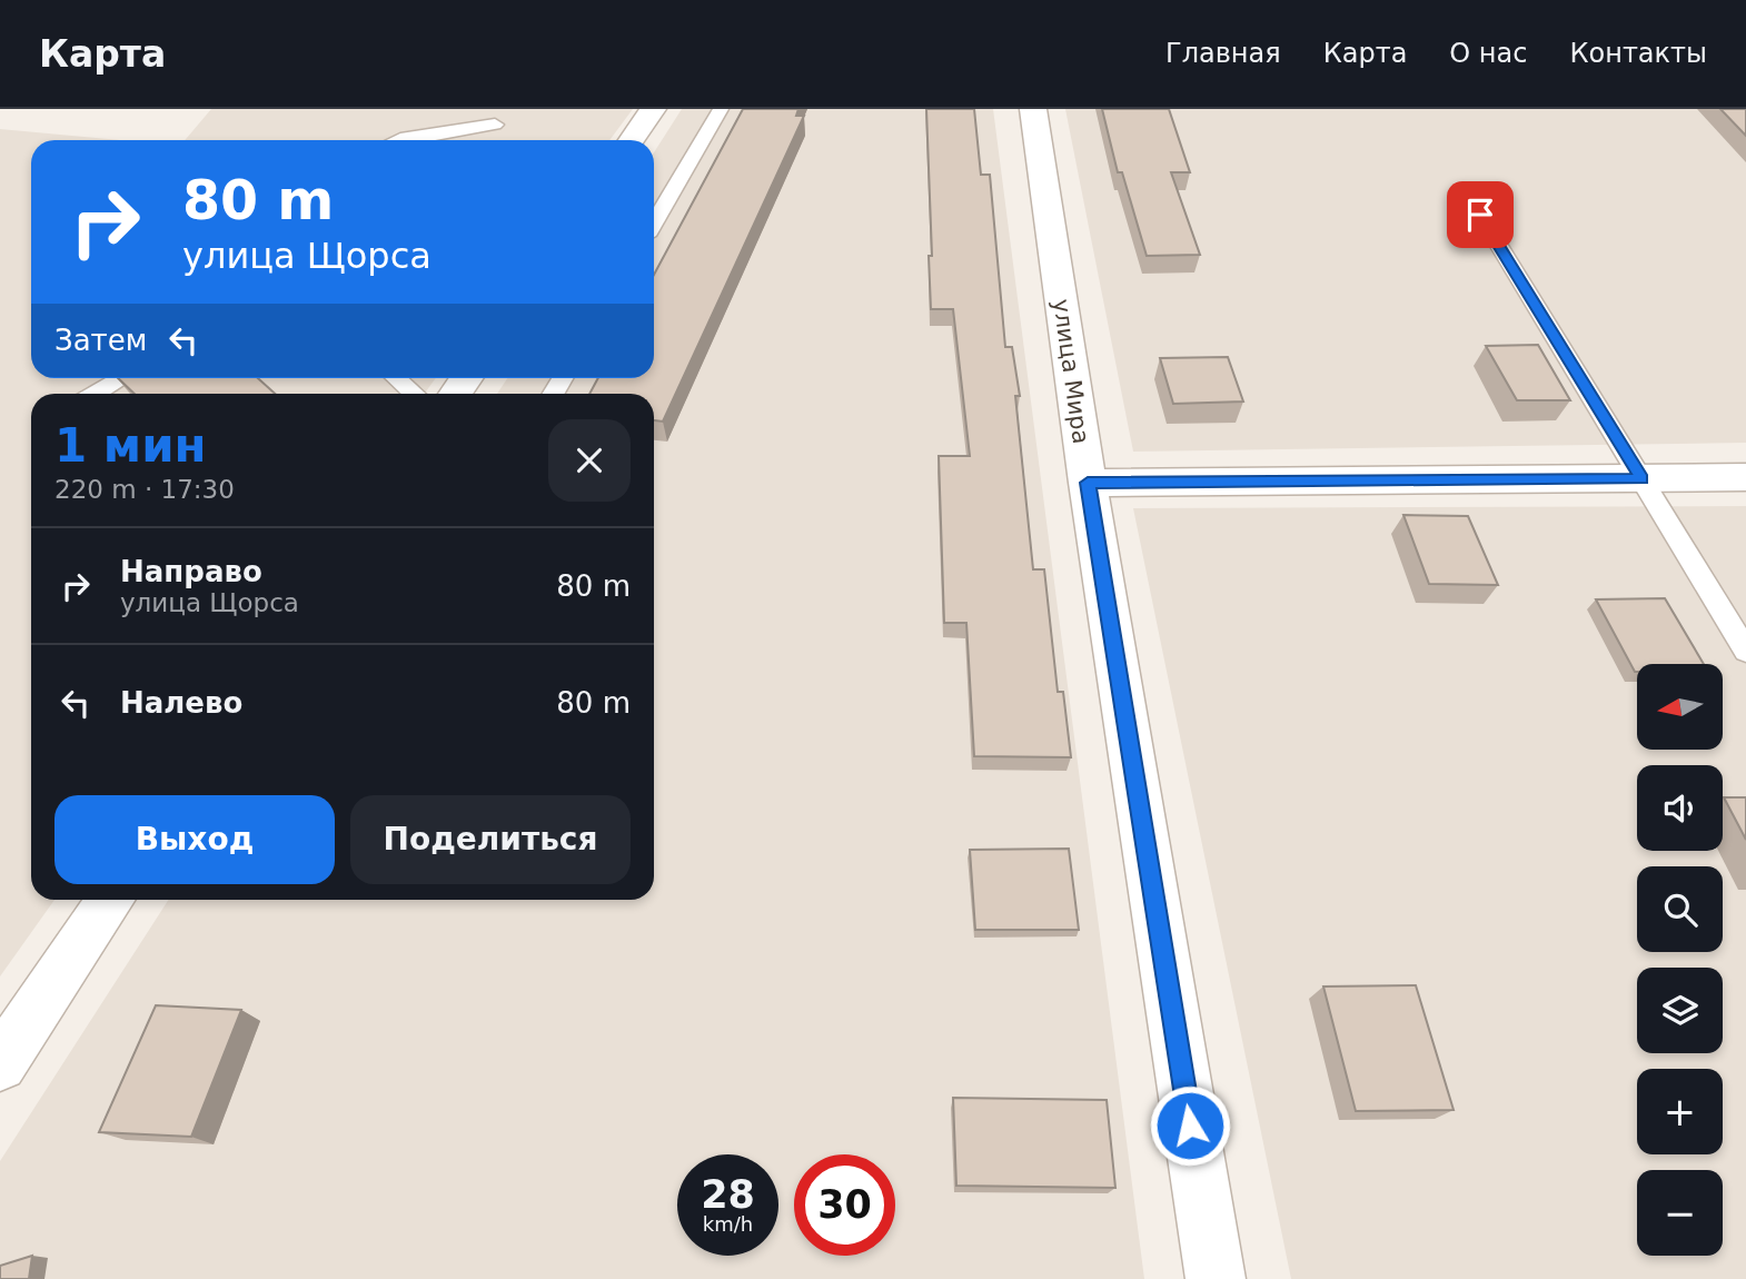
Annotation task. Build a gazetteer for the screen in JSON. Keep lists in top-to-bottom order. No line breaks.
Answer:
{"streets":{"street":["улица Мира"]},"north":"left","page":{"header":"Карта","nav":["Главная","Карта","О нас","Контакты"],"turn":["80 m","улица Щорса"],"then":"Затем","heading":["1 мин","220 m · 17:30"],"list":[{"name":"Направо","note":"улица Щорса","value":"80 m"},{"name":"Налево","value":"80 m"}],"map_buttons":["+","−"],"buttons":["Выход","Поделиться"],"speed":"28 km/h","limit":"30"}}
